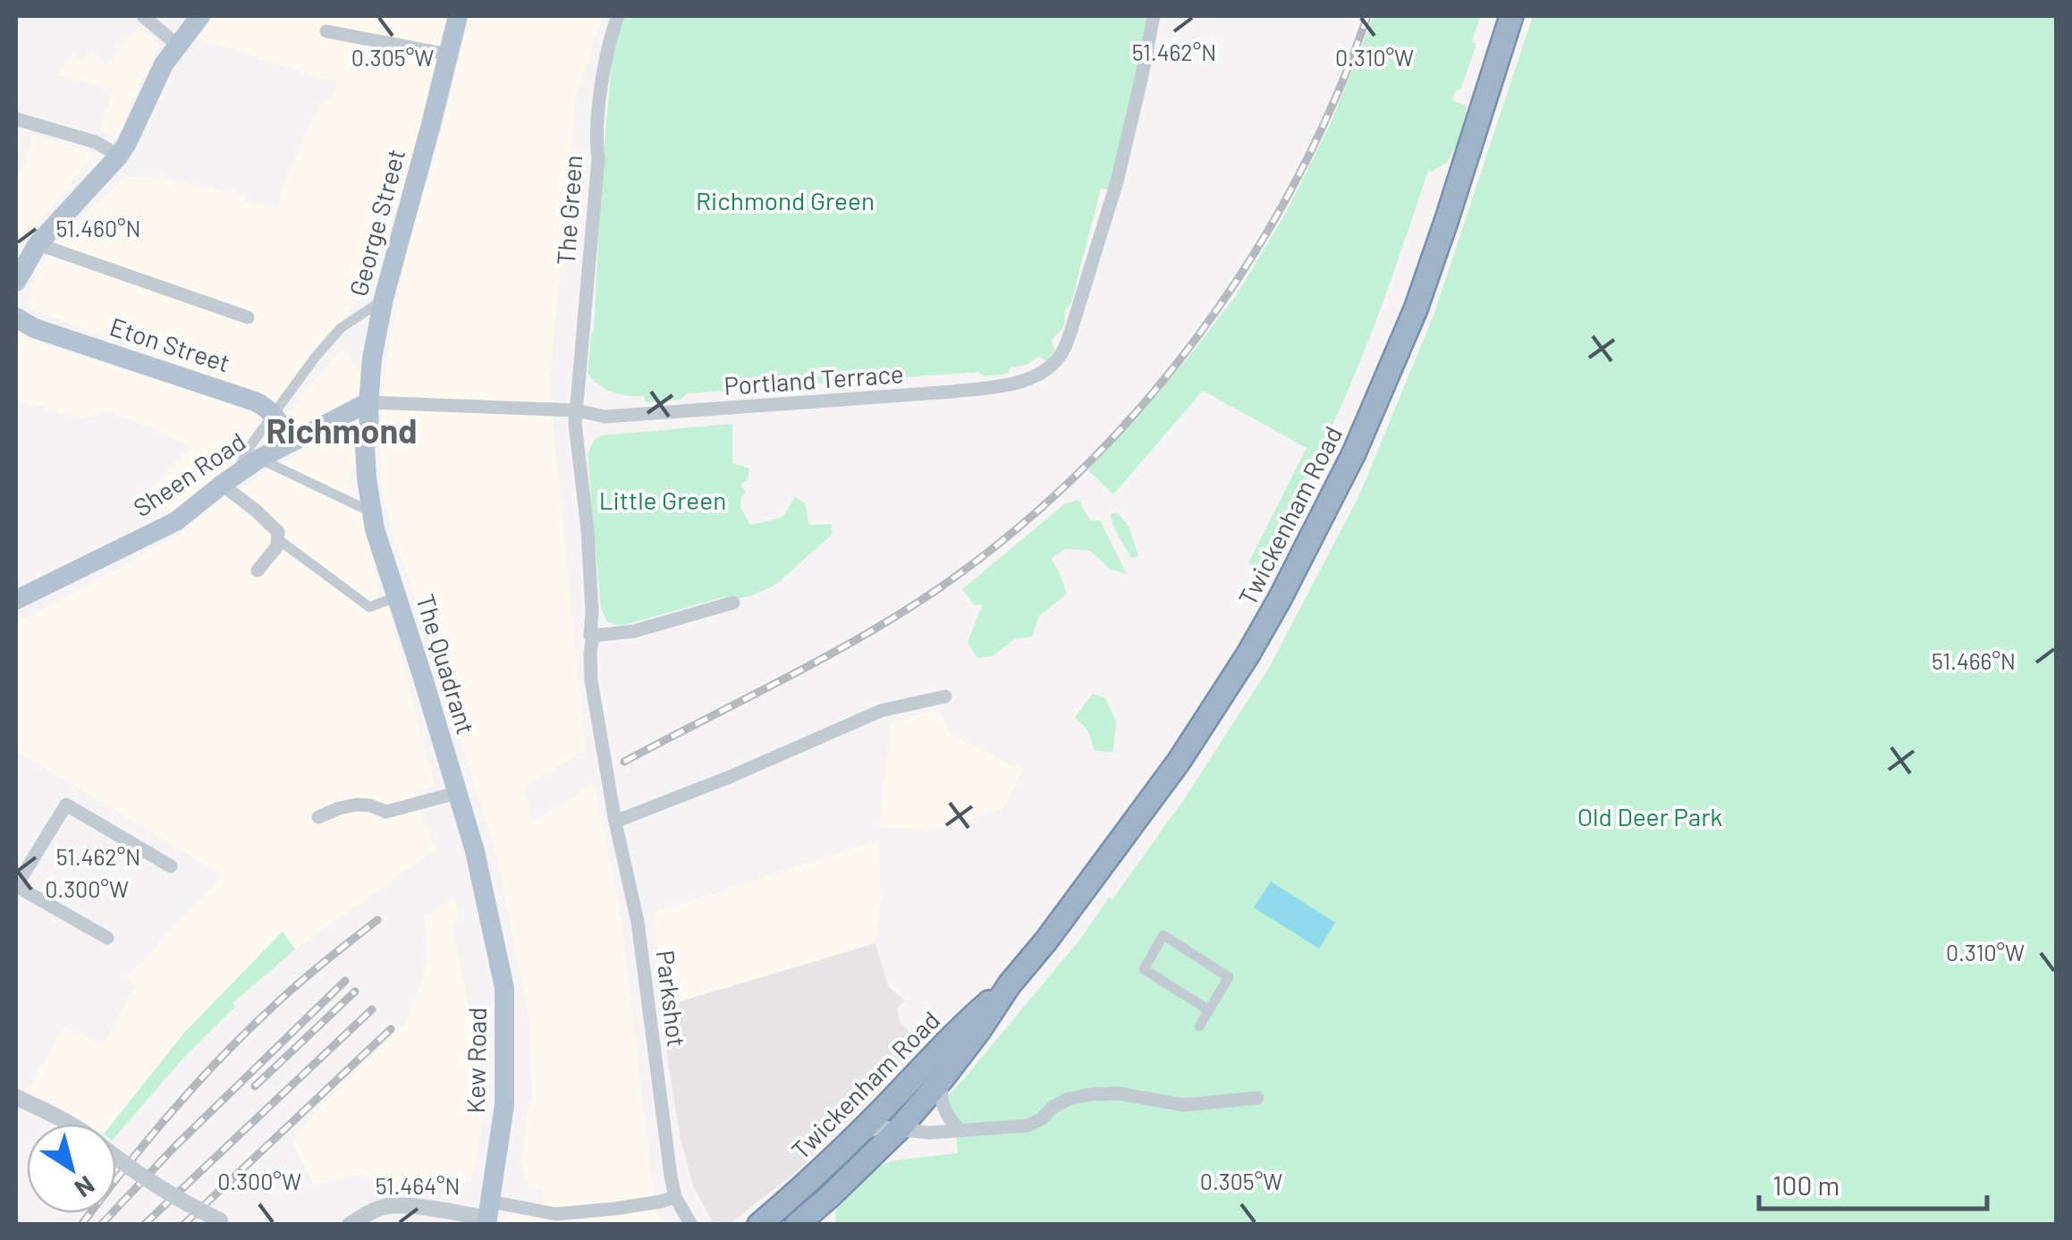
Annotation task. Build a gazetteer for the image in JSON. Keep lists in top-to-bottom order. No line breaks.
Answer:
{"streets":{"highway":["Twickenham Road"],"main road":["George Street","Eton Street","Sheen Road","The Quadrant","Kew Road"],"street":["The Green","Portland Terrace","Parkshot"]},"crossings":[["The Green","Portland Terrace"],["George Street","Portland Terrace"],["George Street","Sheen Road"],["George Street","The Quadrant"],["Eton Street","Sheen Road"],["Portland Terrace","Sheen Road"],["The Quadrant","Kew Road"]],"districts":["Richmond"],"parks":["Richmond Green","Little Green","Old Deer Park"],"scale_bar":"100 m","north":"bottom right","coordinates":["51.462°N","0.305°W","0.310°W","51.460°N","51.466°N","0.300°W","51.464°N"]}
